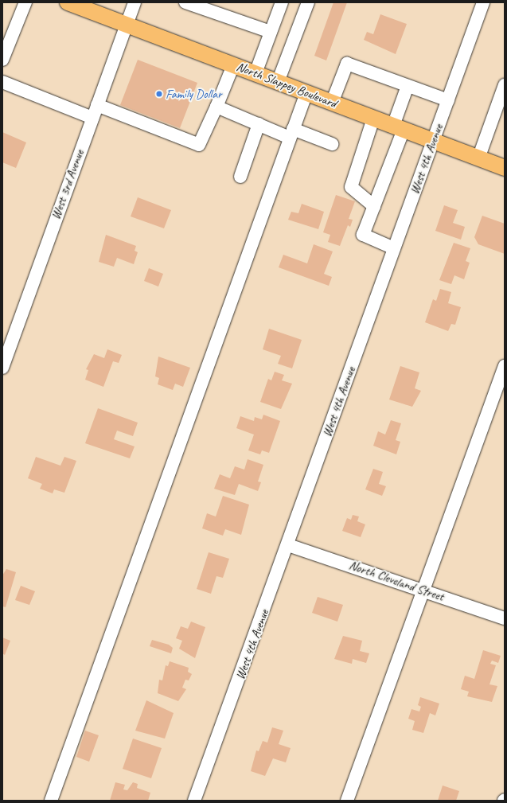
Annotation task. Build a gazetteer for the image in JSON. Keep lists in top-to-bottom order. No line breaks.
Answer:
{"streets":{"main road":["North Slappey Boulevard"],"street":["West 4th Avenue","West 3rd Avenue","North Cleveland Street"]},"crossings":[["North Slappey Boulevard","West 4th Avenue"],["North Slappey Boulevard","West 3rd Avenue"],["West 4th Avenue","North Cleveland Street"]],"places":["Family Dollar"]}
